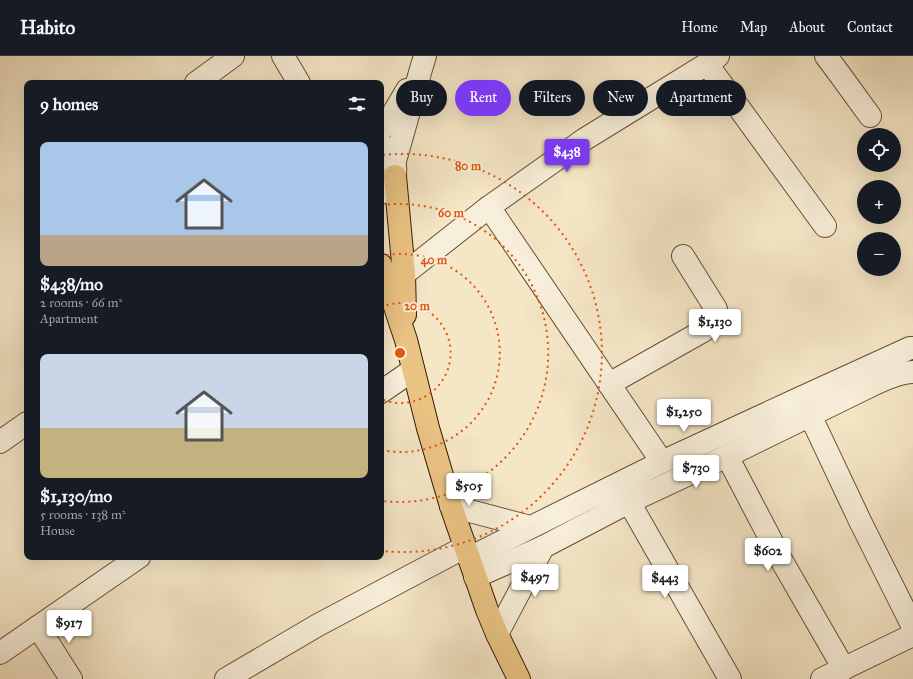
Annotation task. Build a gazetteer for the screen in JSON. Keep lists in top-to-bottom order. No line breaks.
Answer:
{"page":{"header":"Habito","nav":["Home","Map","About","Contact"],"chip":["Buy","Rent","Filters","New","Apartment"],"heading":"9 homes","map_buttons":["+","−"],"list":[{"name":"$438/mo","note":"2 rooms · 66 m² · Apartment"},{"name":"$1,130/mo","note":"5 rooms · 138 m² · House"}],"price":["$438","$1,130","$1,250","$730","$505","$602","$497","$443","$917"]},"rings":["80 m","60 m","40 m","20 m"]}
